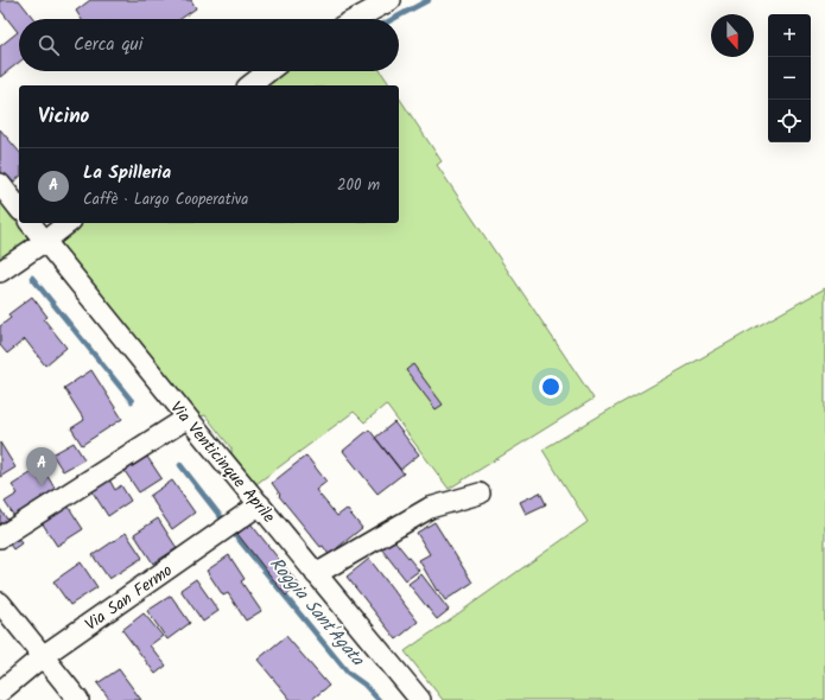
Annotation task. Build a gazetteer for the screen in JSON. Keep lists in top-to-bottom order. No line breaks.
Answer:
{"streets":{"street":["Via Venticinque Aprile","Via San Fermo"]},"crossings":[["Via Venticinque Aprile","Via San Fermo"]],"water":["Roggia Sant'Agata"],"north":"bottom","page":{"map_buttons":["+","−"],"search":"Cerca qui","heading":"Vicino","list":[{"mark":"A","name":"La Spilleria","note":"Caffè · Largo Cooperativa","value":"200 m"}],"pins":"A"}}
